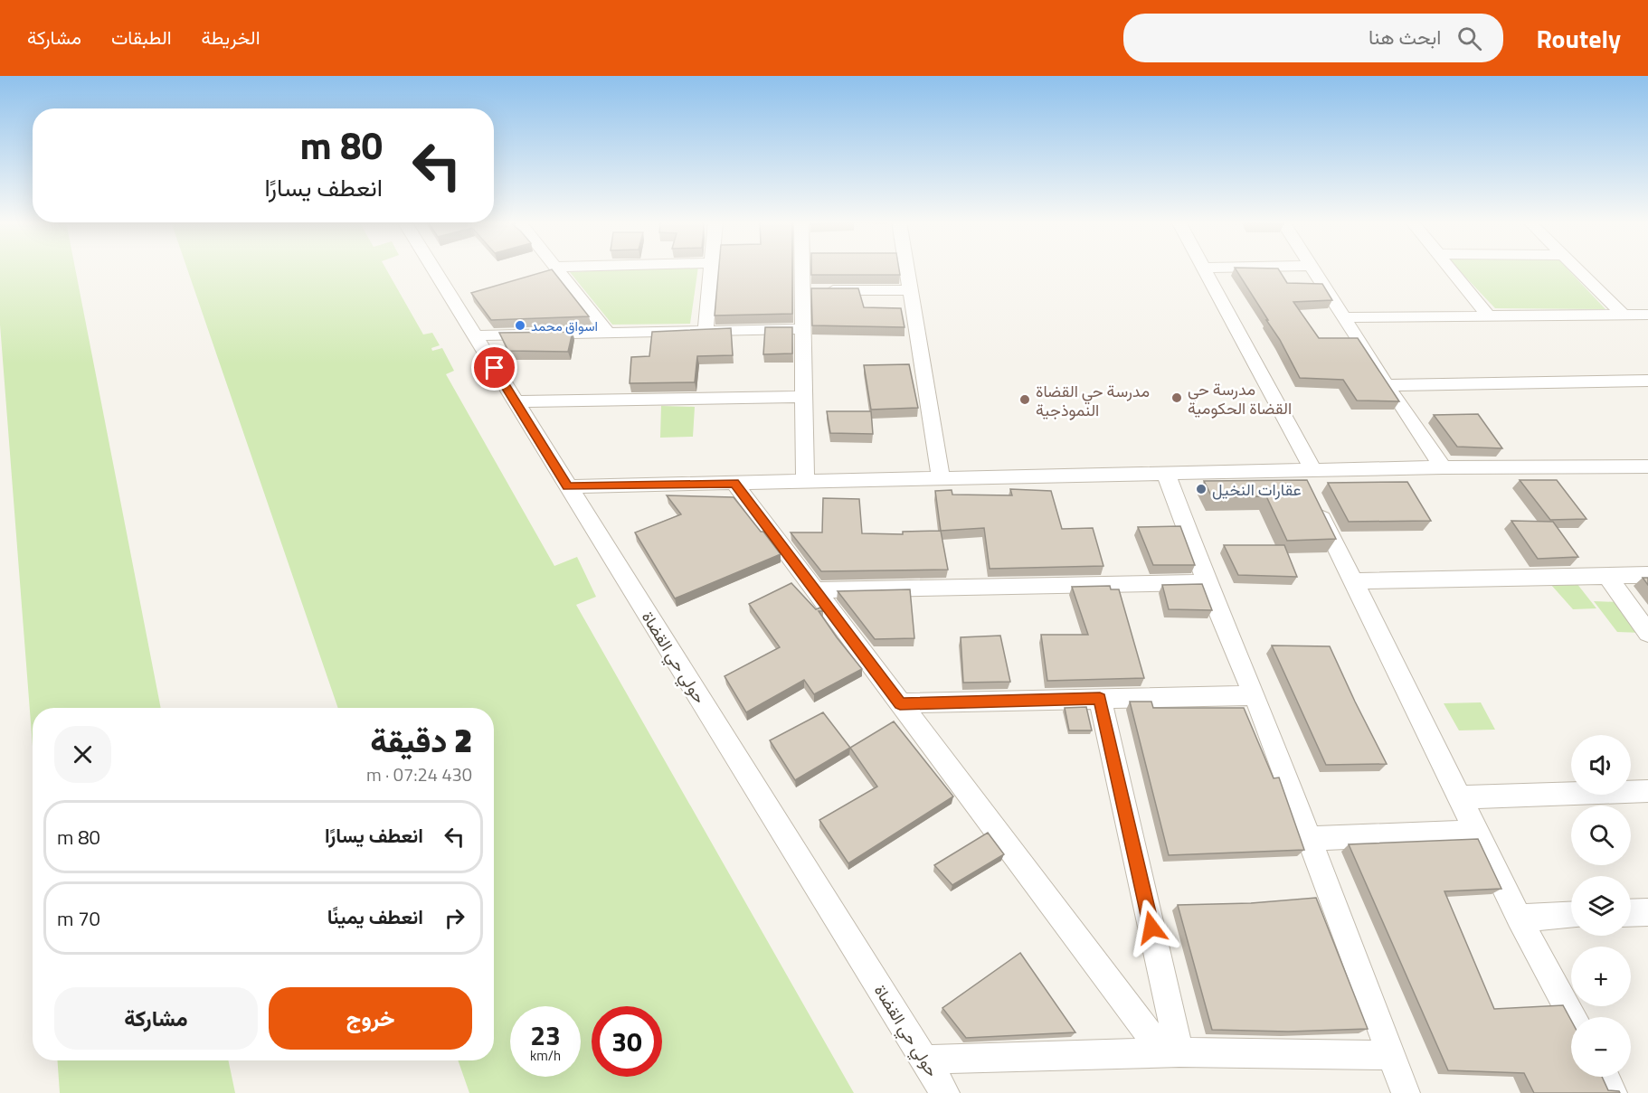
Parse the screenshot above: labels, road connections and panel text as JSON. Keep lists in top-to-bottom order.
{
  "streets": {
    "street": ["حولي حي القضاة"]
  },
  "places": [
    "اسواق محمد",
    "مدرسة حي القضاة الحكومية",
    "مدرسة حي القضاة النموذجية",
    "عقارات النخيل"
  ],
  "page": {
    "header": "Routely",
    "search": "ابحث هنا",
    "nav": ["الخريطة", "الطبقات", "مشاركة"],
    "turn": ["80 m", "انعطف يسارًا"],
    "heading": ["2 دقيقة", "430 m · 07:24"],
    "map_buttons": ["+", "−"],
    "list": [
      {
        "name": "انعطف يسارًا",
        "value": "80 m"
      },
      {
        "name": "انعطف يمينًا",
        "value": "70 m"
      }
    ],
    "buttons": ["خروج", "مشاركة"],
    "speed": "23 km/h",
    "limit": "30"
  }
}
